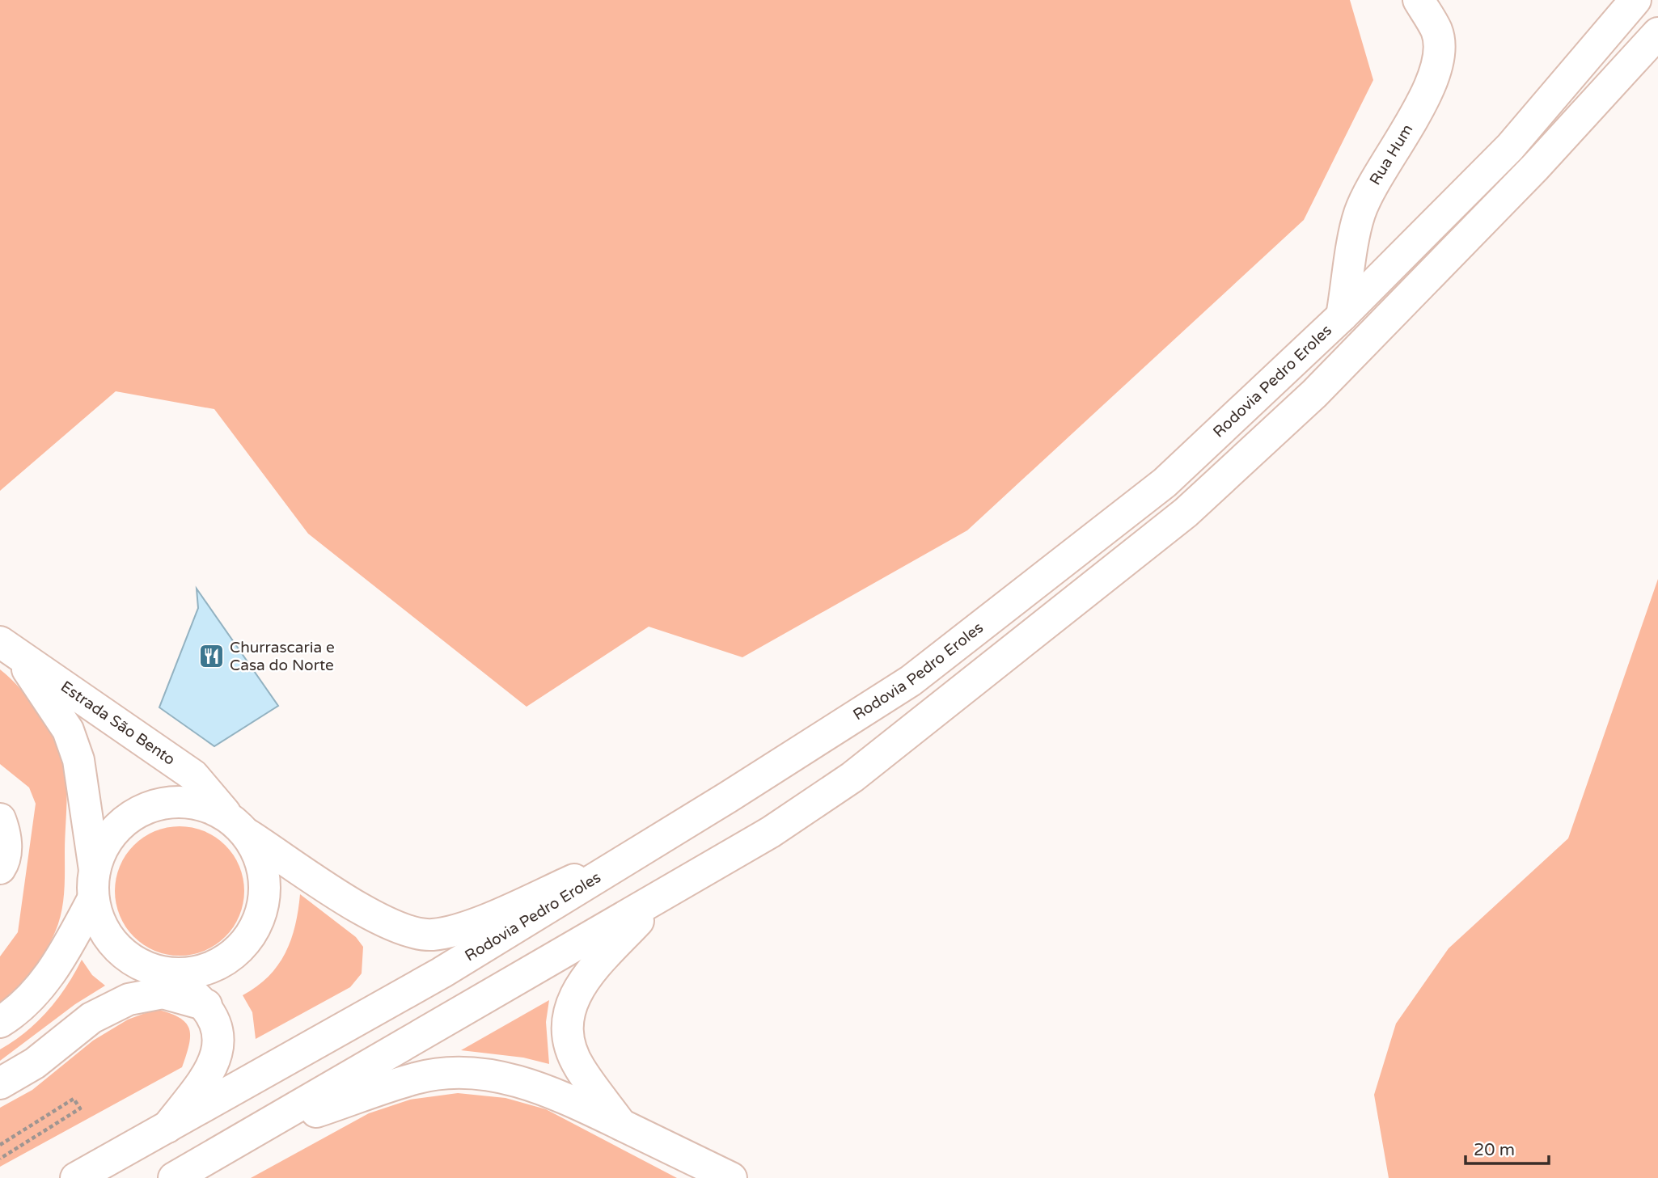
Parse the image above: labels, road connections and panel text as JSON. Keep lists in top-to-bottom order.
{
  "streets": {
    "main road": ["Rua Hum", "Rodovia Pedro Eroles", "Estrada São Bento"]
  },
  "crossings": [
    ["Rua Hum", "Rodovia Pedro Eroles"]
  ],
  "places": {
    "restaurant": ["Churrascaria e Casa do Norte"]
  },
  "scale_bar": "20 m"
}
